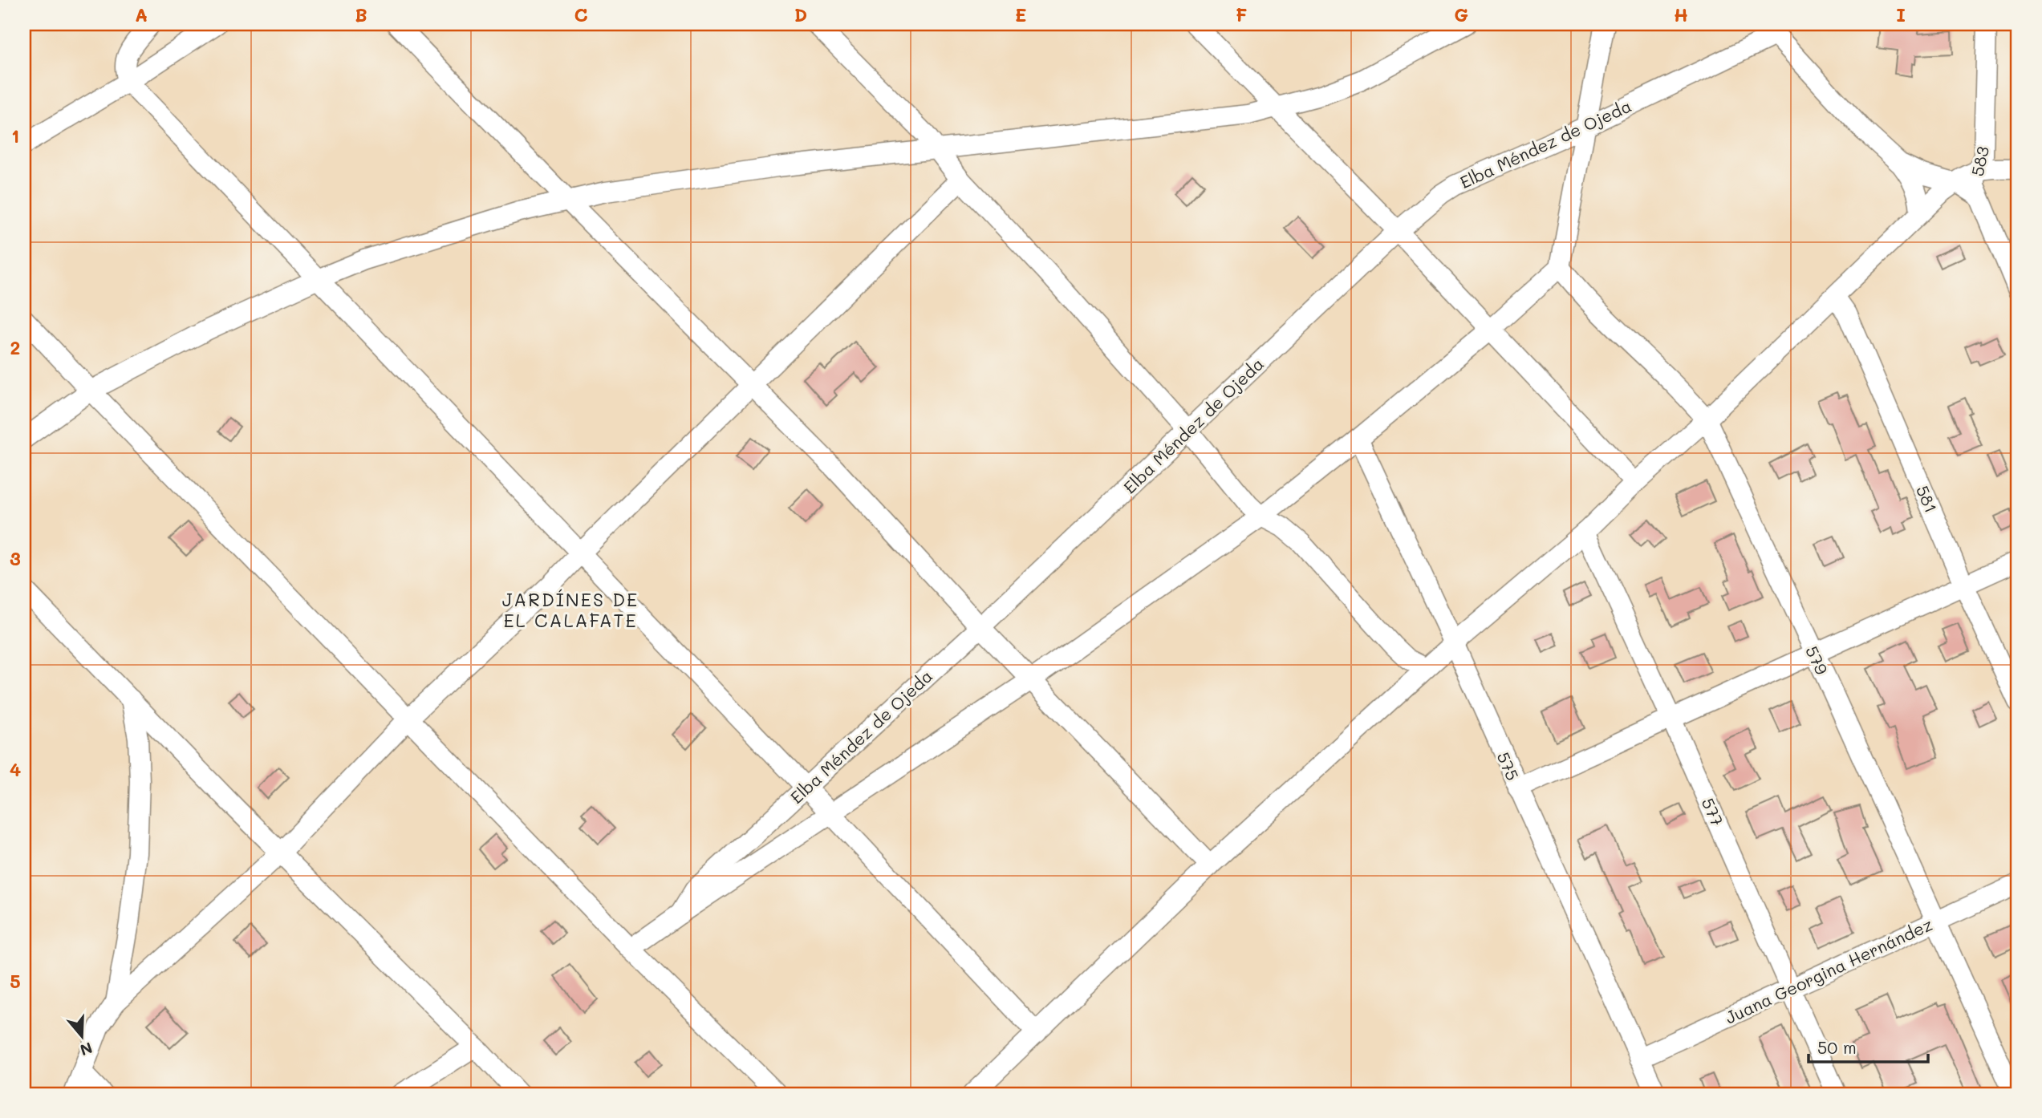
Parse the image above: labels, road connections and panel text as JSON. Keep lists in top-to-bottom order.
{
  "streets": {
    "street": [
      "Elba Méndez de Ojeda",
      "583",
      "581",
      "579",
      "575",
      "577",
      "Juana Georgina Hernández"
    ]
  },
  "crossings": [
    ["579", "Juana Georgina Hernández"],
    ["575", "Juana Georgina Hernández"],
    ["577", "Juana Georgina Hernández"]
  ],
  "districts": ["JARDÍNES DE EL CALAFATE"],
  "scale_bar": "50 m",
  "north": "bottom",
  "grid": {
    "columns": [
      "A",
      "B",
      "C",
      "D",
      "E",
      "F",
      "G",
      "H",
      "I"
    ],
    "rows": [
      "1",
      "2",
      "3",
      "4",
      "5"
    ]
  }
}
